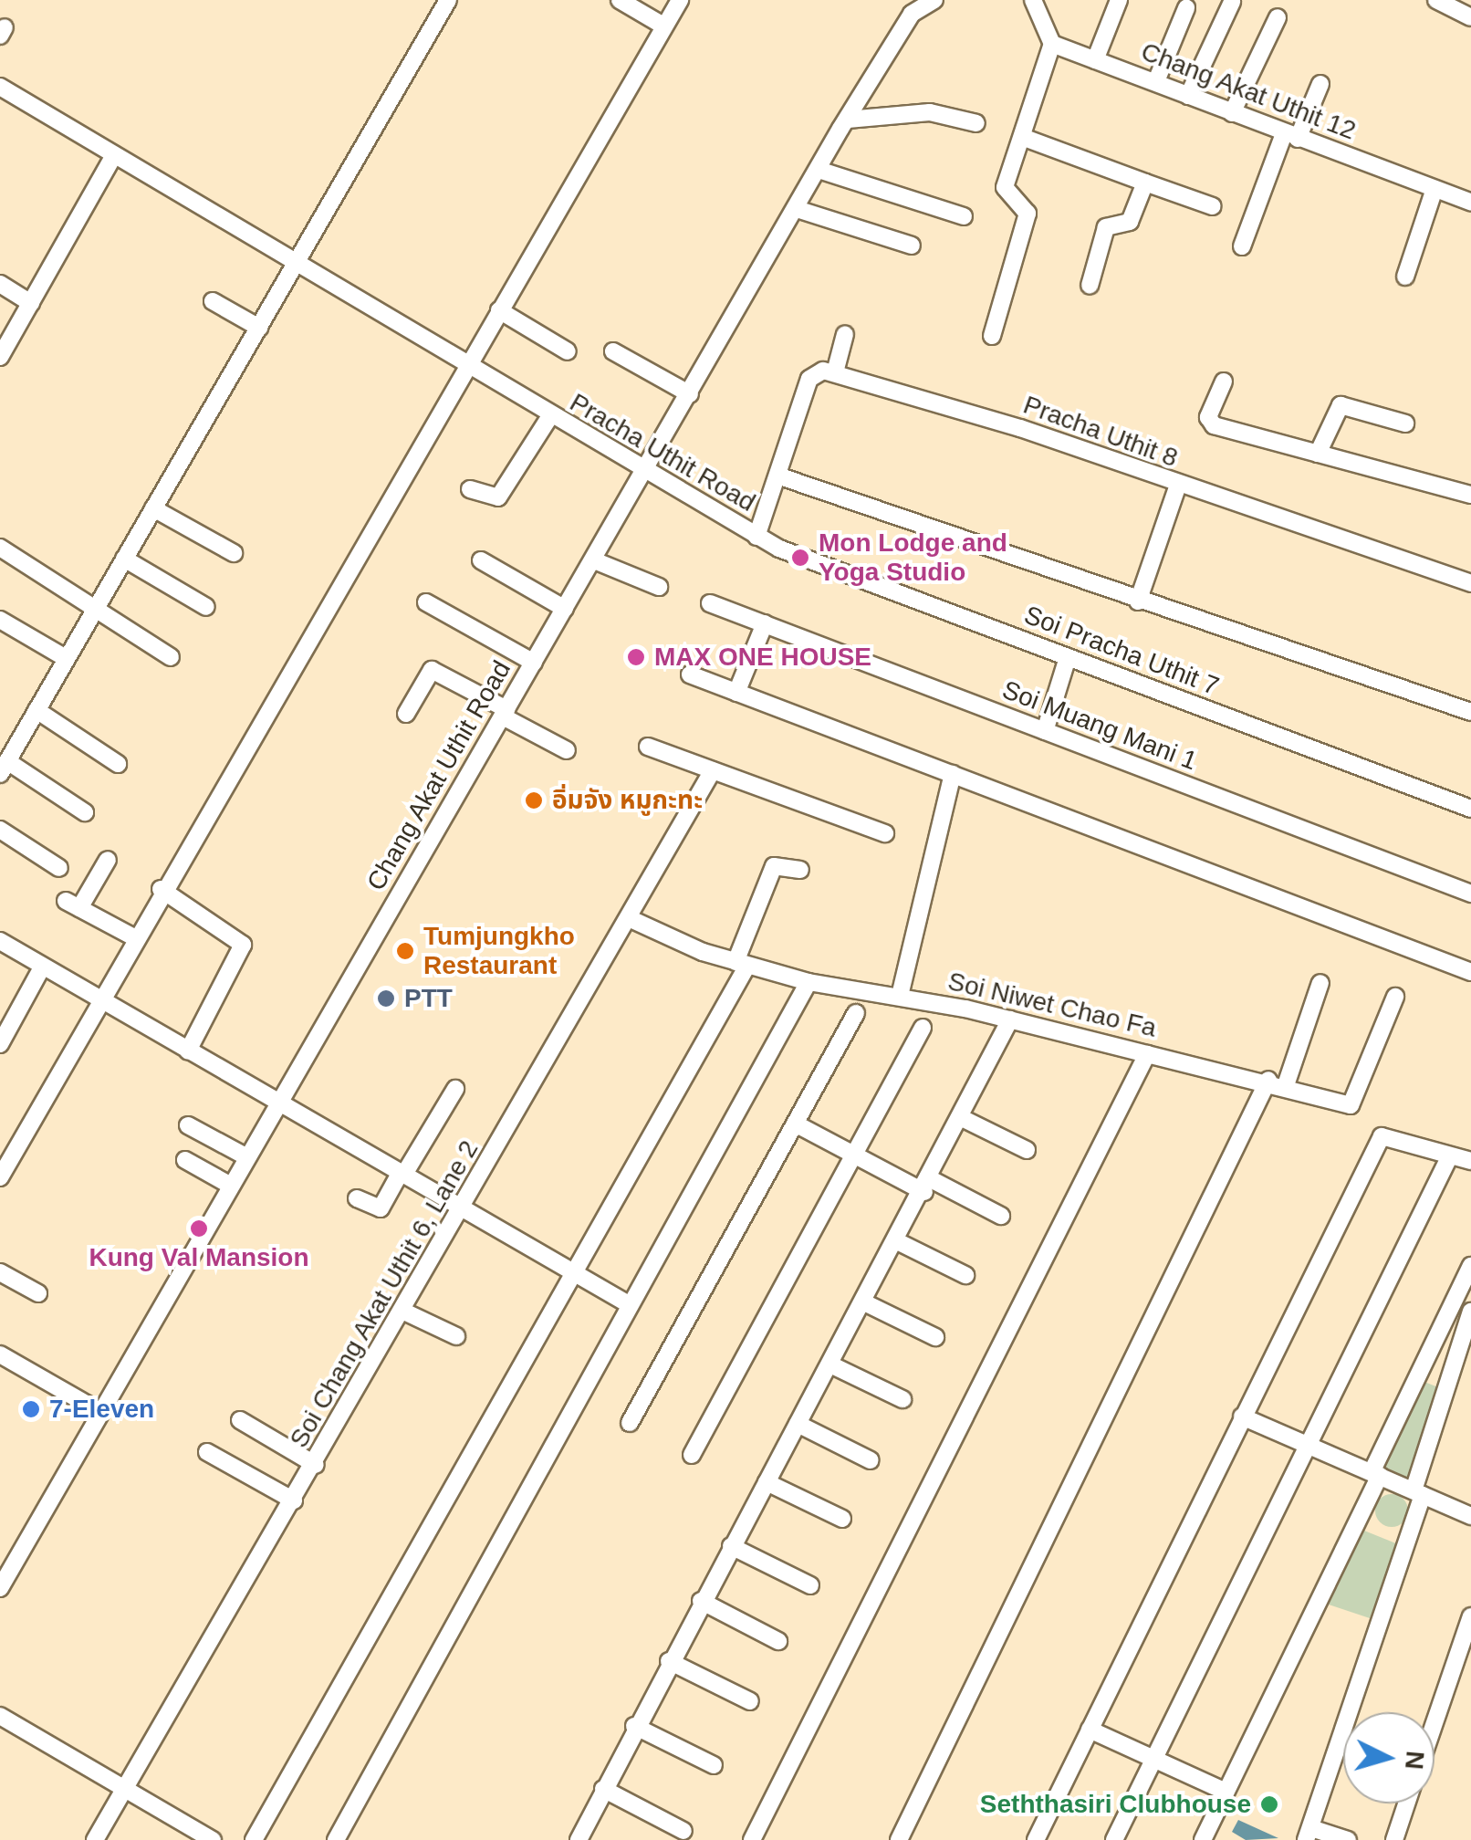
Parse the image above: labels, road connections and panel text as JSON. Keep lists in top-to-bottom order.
{
  "streets": {
    "street": [
      "Chang Akat Uthit 12",
      "Pracha Uthit 8",
      "Pracha Uthit Road",
      "Soi Pracha Uthit 7",
      "Soi Muang Mani 1",
      "Chang Akat Uthit Road",
      "Soi Niwet Chao Fa",
      "Soi Chang Akat Uthit 6, Lane 2"
    ]
  },
  "crossings": [
    ["Pracha Uthit Road", "Soi Pracha Uthit 7"],
    ["Pracha Uthit Road", "Chang Akat Uthit Road"],
    ["Soi Niwet Chao Fa", "Soi Chang Akat Uthit 6, Lane 2"]
  ],
  "places": [
    "Mon Lodge and Yoga Studio",
    "MAX ONE HOUSE",
    "อิ่มจัง หมูกะทะ",
    "Tumjungkho Restaurant",
    "PTT",
    "Kung Val Mansion",
    "7-Eleven",
    "Seththasiri Clubhouse"
  ],
  "north": "right"
}
